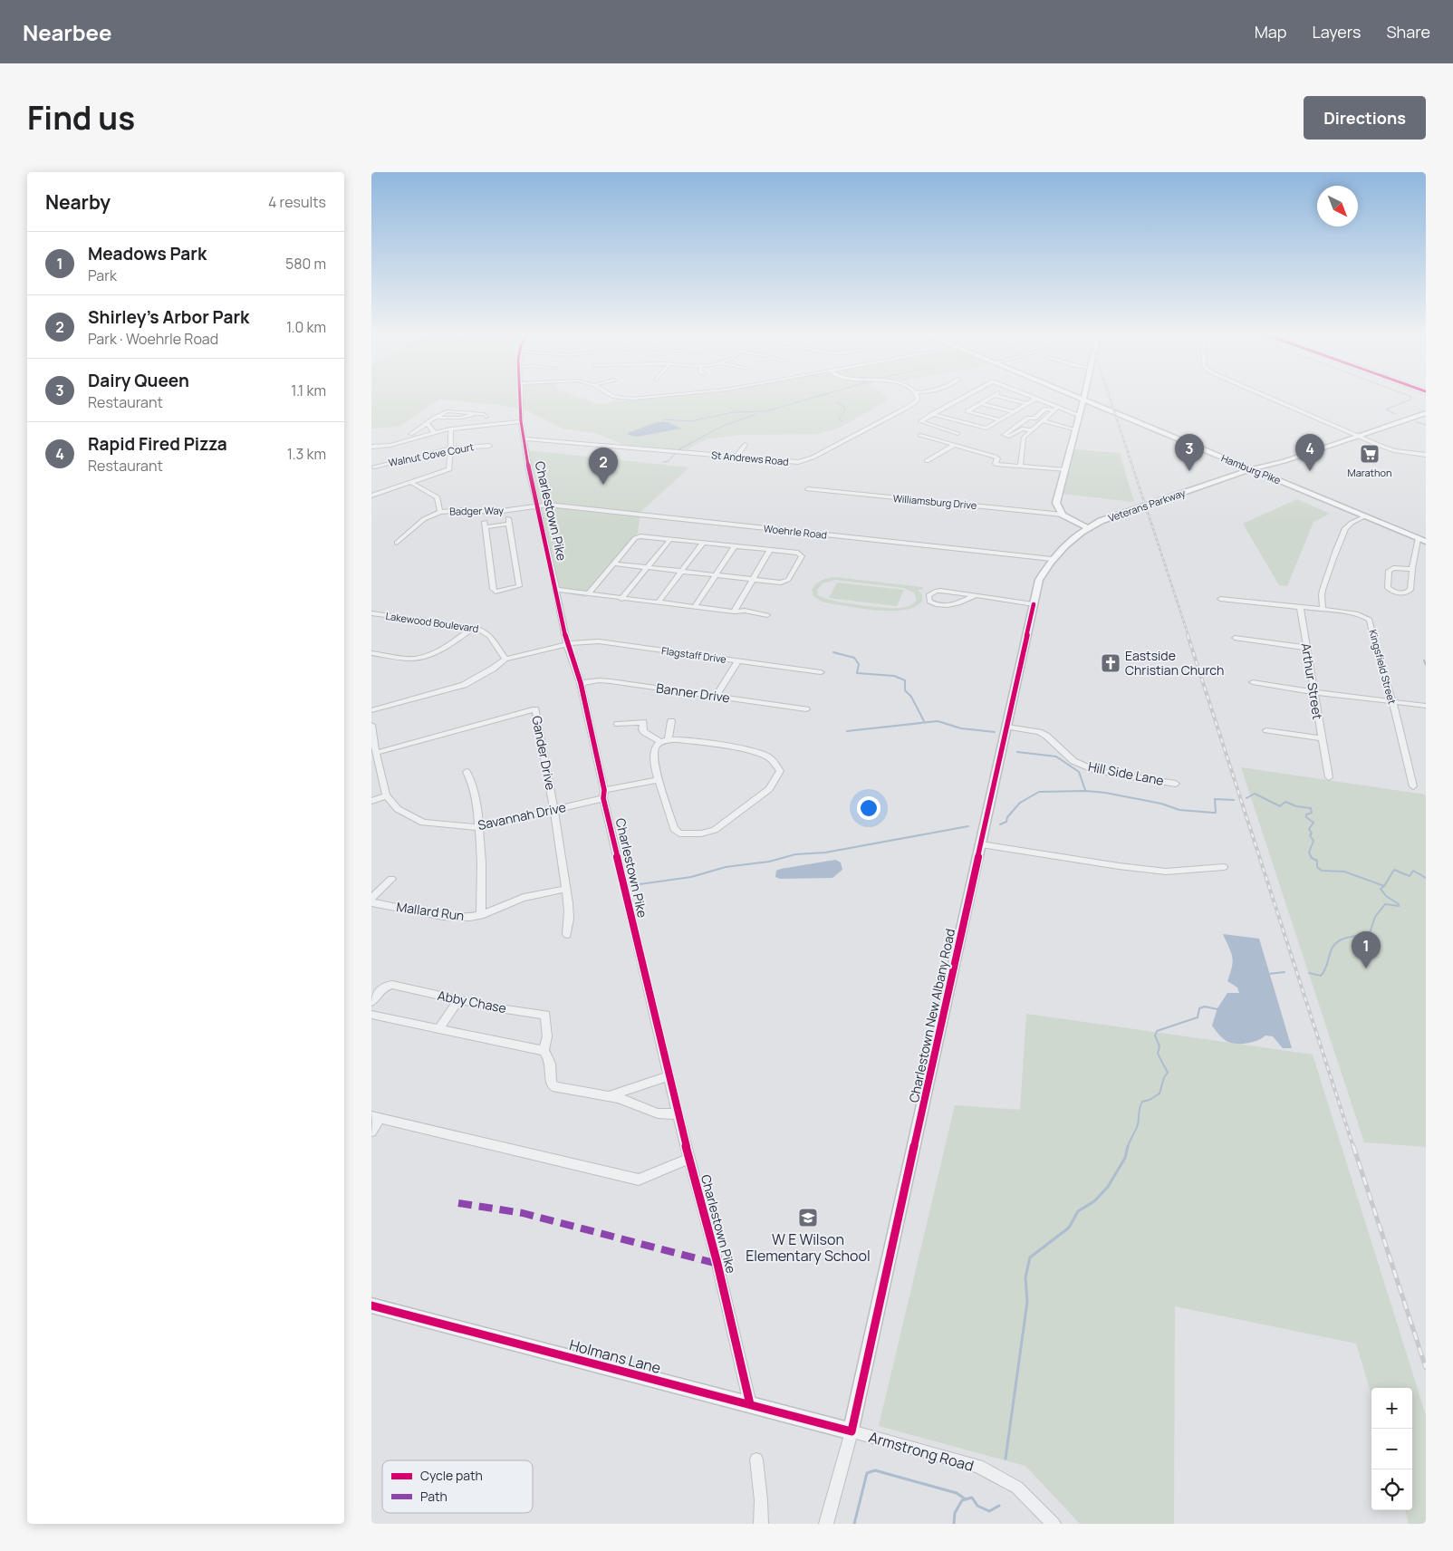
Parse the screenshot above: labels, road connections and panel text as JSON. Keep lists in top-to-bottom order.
{
  "streets": {
    "main road": [
      "Hamburg Pike",
      "Veterans Parkway",
      "Charlestown New Albany Road",
      "Holmans Lane"
    ],
    "street": [
      "Walnut Cove Court",
      "St Andrews Road",
      "Williamsburg Drive",
      "Badger Way",
      "Charlestown Pike",
      "Woehrle Road",
      "Lakewood Boulevard",
      "Flagstaff Drive",
      "Kingsfield Street",
      "Arthur Street",
      "Banner Drive",
      "Gander Drive",
      "Hill Side Lane",
      "Savannah Drive",
      "Mallard Run",
      "Abby Chase",
      "Armstrong Road"
    ]
  },
  "crossings": [
    ["St Andrews Road", "Charlestown Pike"],
    ["Hamburg Pike", "Veterans Parkway"],
    ["Veterans Parkway", "Woehrle Road"],
    ["Veterans Parkway", "Charlestown New Albany Road"],
    ["Badger Way", "Charlestown Pike"],
    ["Badger Way", "Woehrle Road"],
    ["Charlestown Pike", "Woehrle Road"],
    ["Charlestown Pike", "Flagstaff Drive"],
    ["Charlestown Pike", "Banner Drive"],
    ["Charlestown Pike", "Savannah Drive"],
    ["Charlestown Pike", "Abby Chase"],
    ["Charlestown Pike", "Holmans Lane"],
    ["Woehrle Road", "Charlestown New Albany Road"],
    ["Gander Drive", "Savannah Drive"],
    ["Gander Drive", "Mallard Run"],
    ["Hill Side Lane", "Charlestown New Albany Road"],
    ["Charlestown New Albany Road", "Holmans Lane"],
    ["Charlestown New Albany Road", "Armstrong Road"],
    ["Holmans Lane", "Armstrong Road"]
  ],
  "places": {
    "supermarket": ["Marathon"],
    "church": ["Eastside Christian Church"],
    "school or university": ["W E Wilson Elementary School"]
  },
  "legend": ["Cycle path", "Path"],
  "north": "bottom right",
  "page": {
    "header": "Nearbee",
    "nav": ["Map", "Layers", "Share"],
    "title": "Find us",
    "buttons": "Directions",
    "heading": ["Nearby", "4 results"],
    "list": [
      {
        "mark": "1",
        "name": "Meadows Park",
        "note": "Park",
        "value": "580 m"
      },
      {
        "mark": "2",
        "name": "Shirley's Arbor Park",
        "note": "Park · Woehrle Road",
        "value": "1.0 km"
      },
      {
        "mark": "3",
        "name": "Dairy Queen",
        "note": "Restaurant",
        "value": "1.1 km"
      },
      {
        "mark": "4",
        "name": "Rapid Fired Pizza",
        "note": "Restaurant",
        "value": "1.3 km"
      }
    ],
    "pins": [
      "3",
      "4",
      "2",
      "1"
    ],
    "map_buttons": ["+", "−"]
  }
}
